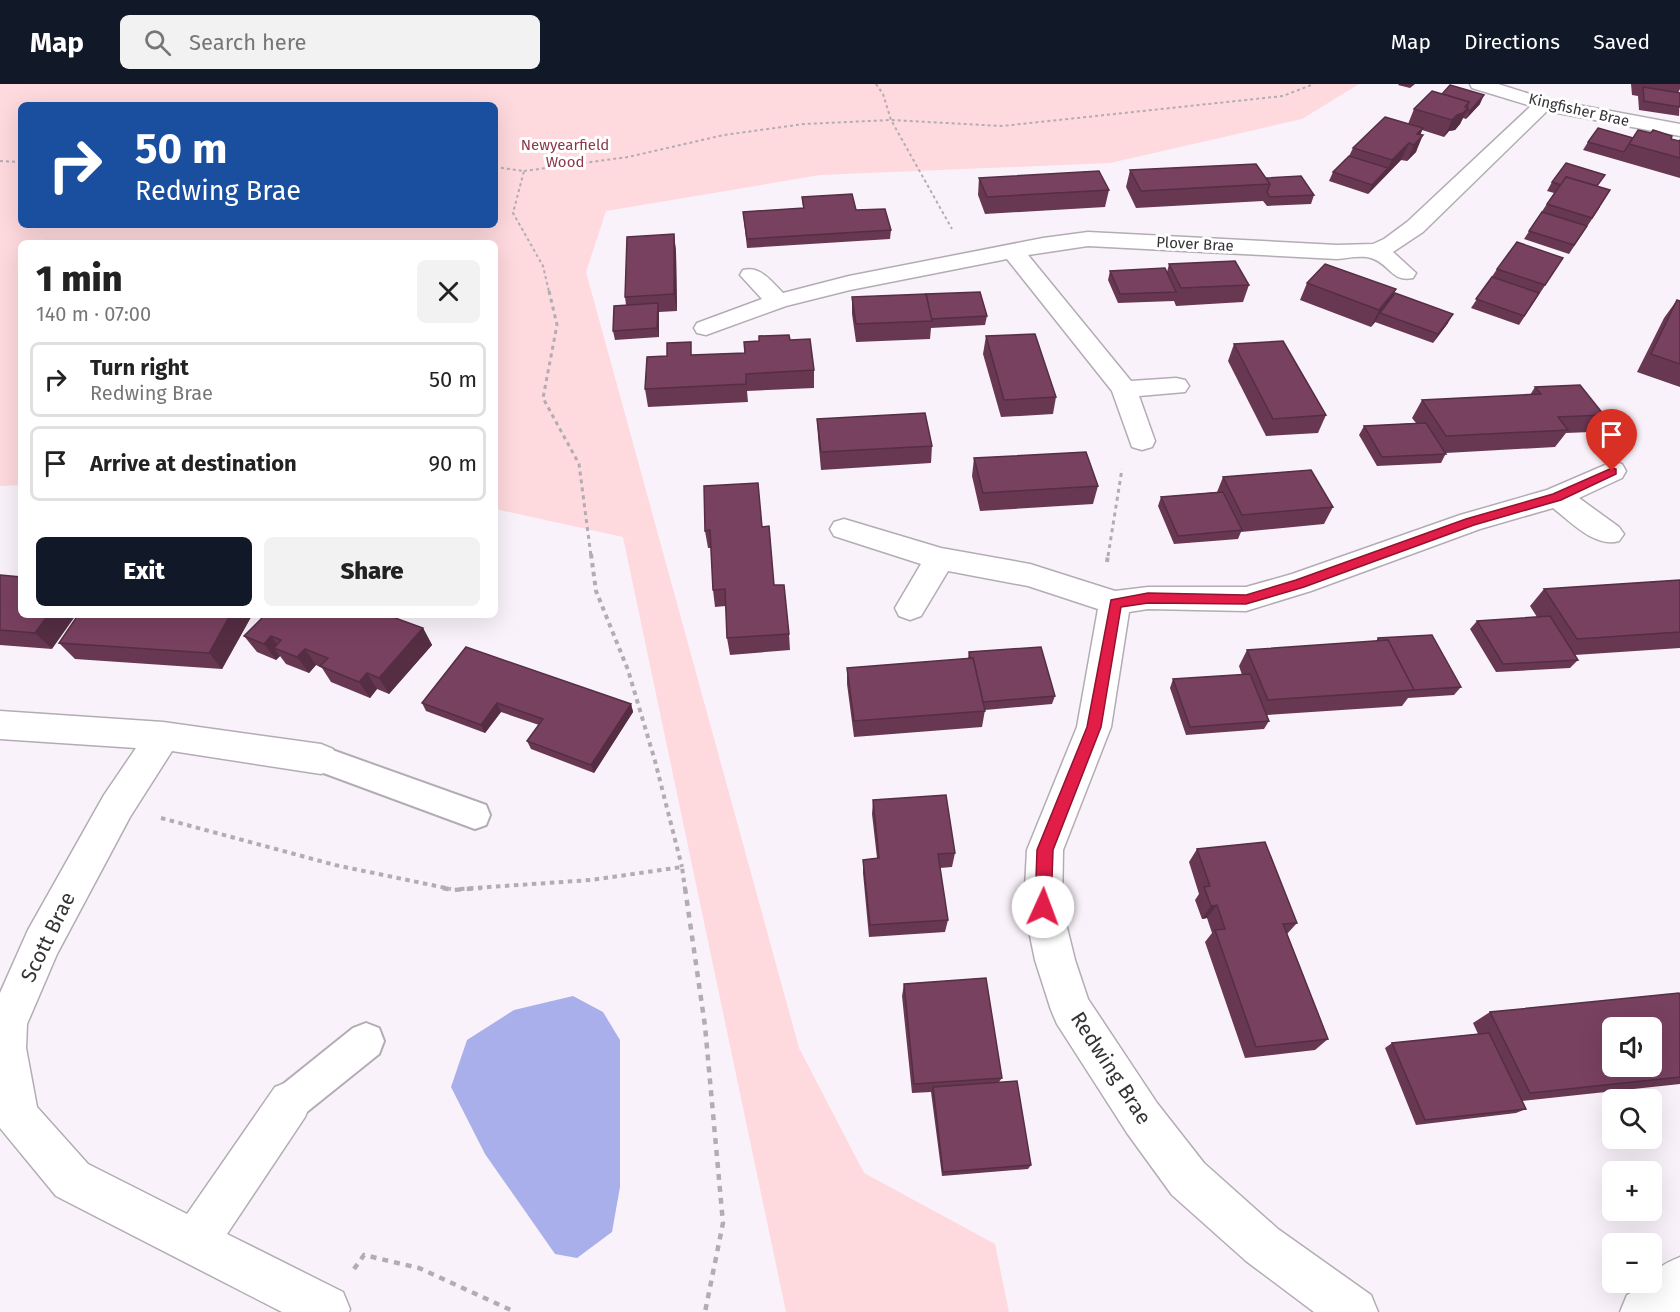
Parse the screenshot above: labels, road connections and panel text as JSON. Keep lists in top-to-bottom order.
{
  "streets": {
    "street": [
      "Kingfisher Brae",
      "Plover Brae",
      "Scott Brae",
      "Redwing Brae"
    ]
  },
  "crossings": [
    ["Kingfisher Brae", "Plover Brae"]
  ],
  "parks": ["Newyearfield Wood"],
  "page": {
    "header": "Map",
    "search": "Search here",
    "nav": ["Map", "Directions", "Saved"],
    "turn": ["50 m", "Redwing Brae"],
    "heading": ["1 min", "140 m · 07:00"],
    "list": [
      {
        "name": "Turn right",
        "note": "Redwing Brae",
        "value": "50 m"
      },
      {
        "name": "Arrive at destination",
        "value": "90 m"
      }
    ],
    "buttons": ["Exit", "Share"],
    "map_buttons": ["+", "−"]
  }
}
